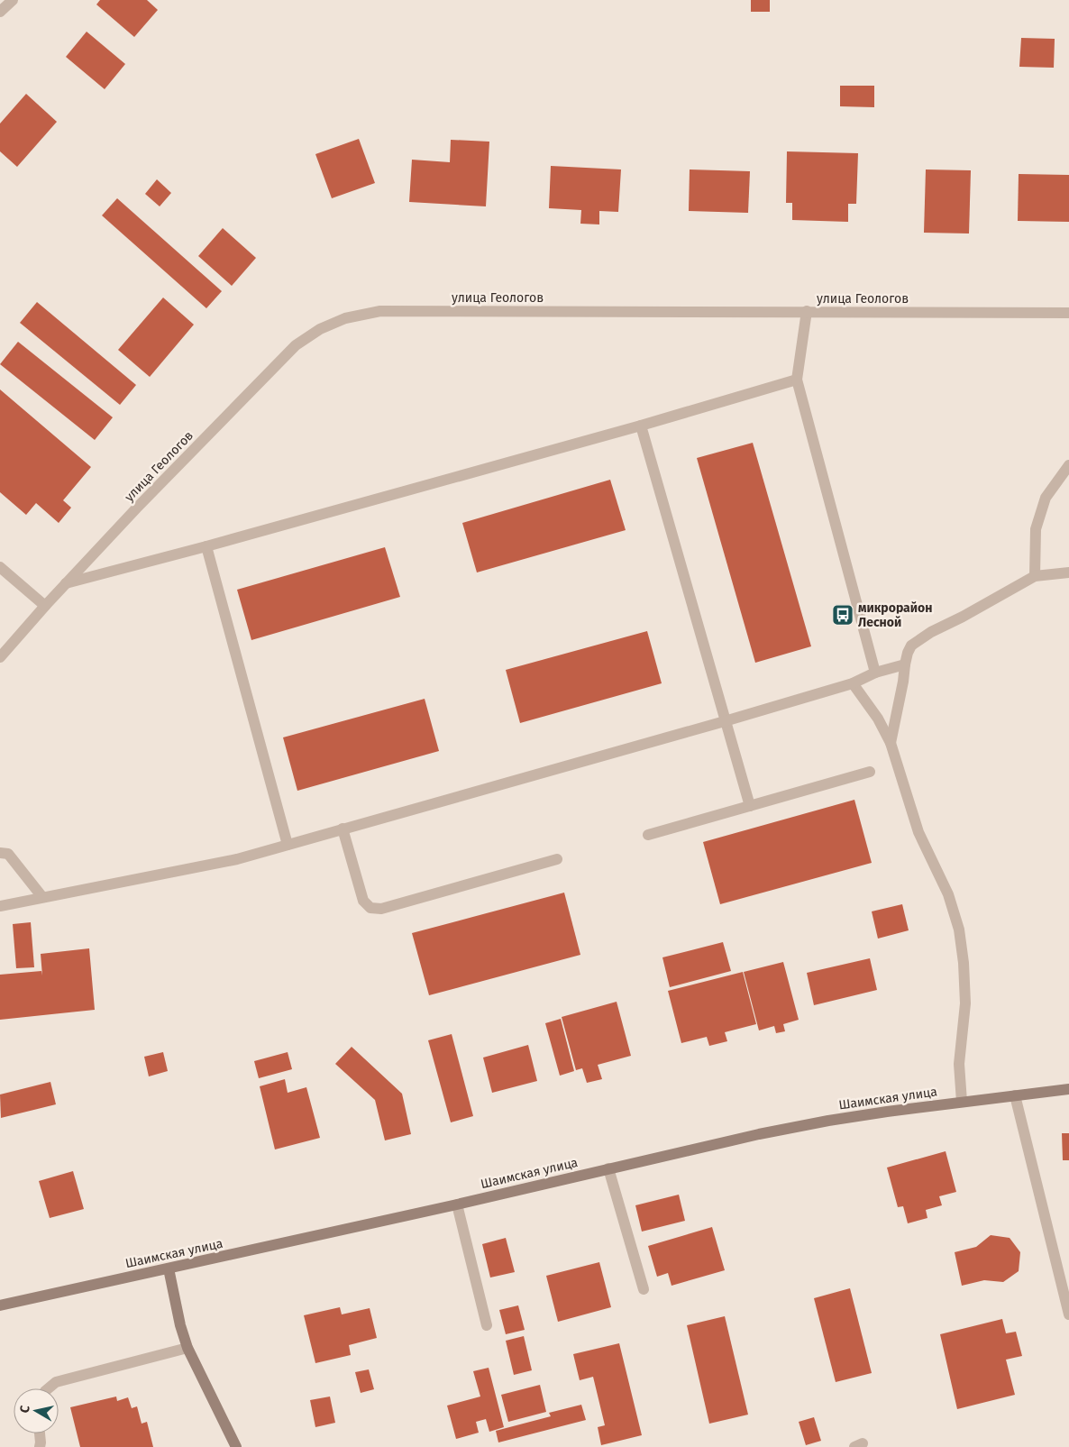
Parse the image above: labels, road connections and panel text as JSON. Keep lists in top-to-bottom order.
{
  "streets": {
    "main road": ["Шаимская улица"],
    "street": ["улица Геологов"]
  },
  "places": {
    "bus stop": ["микрорайон Лесной"]
  },
  "north": "left"
}
